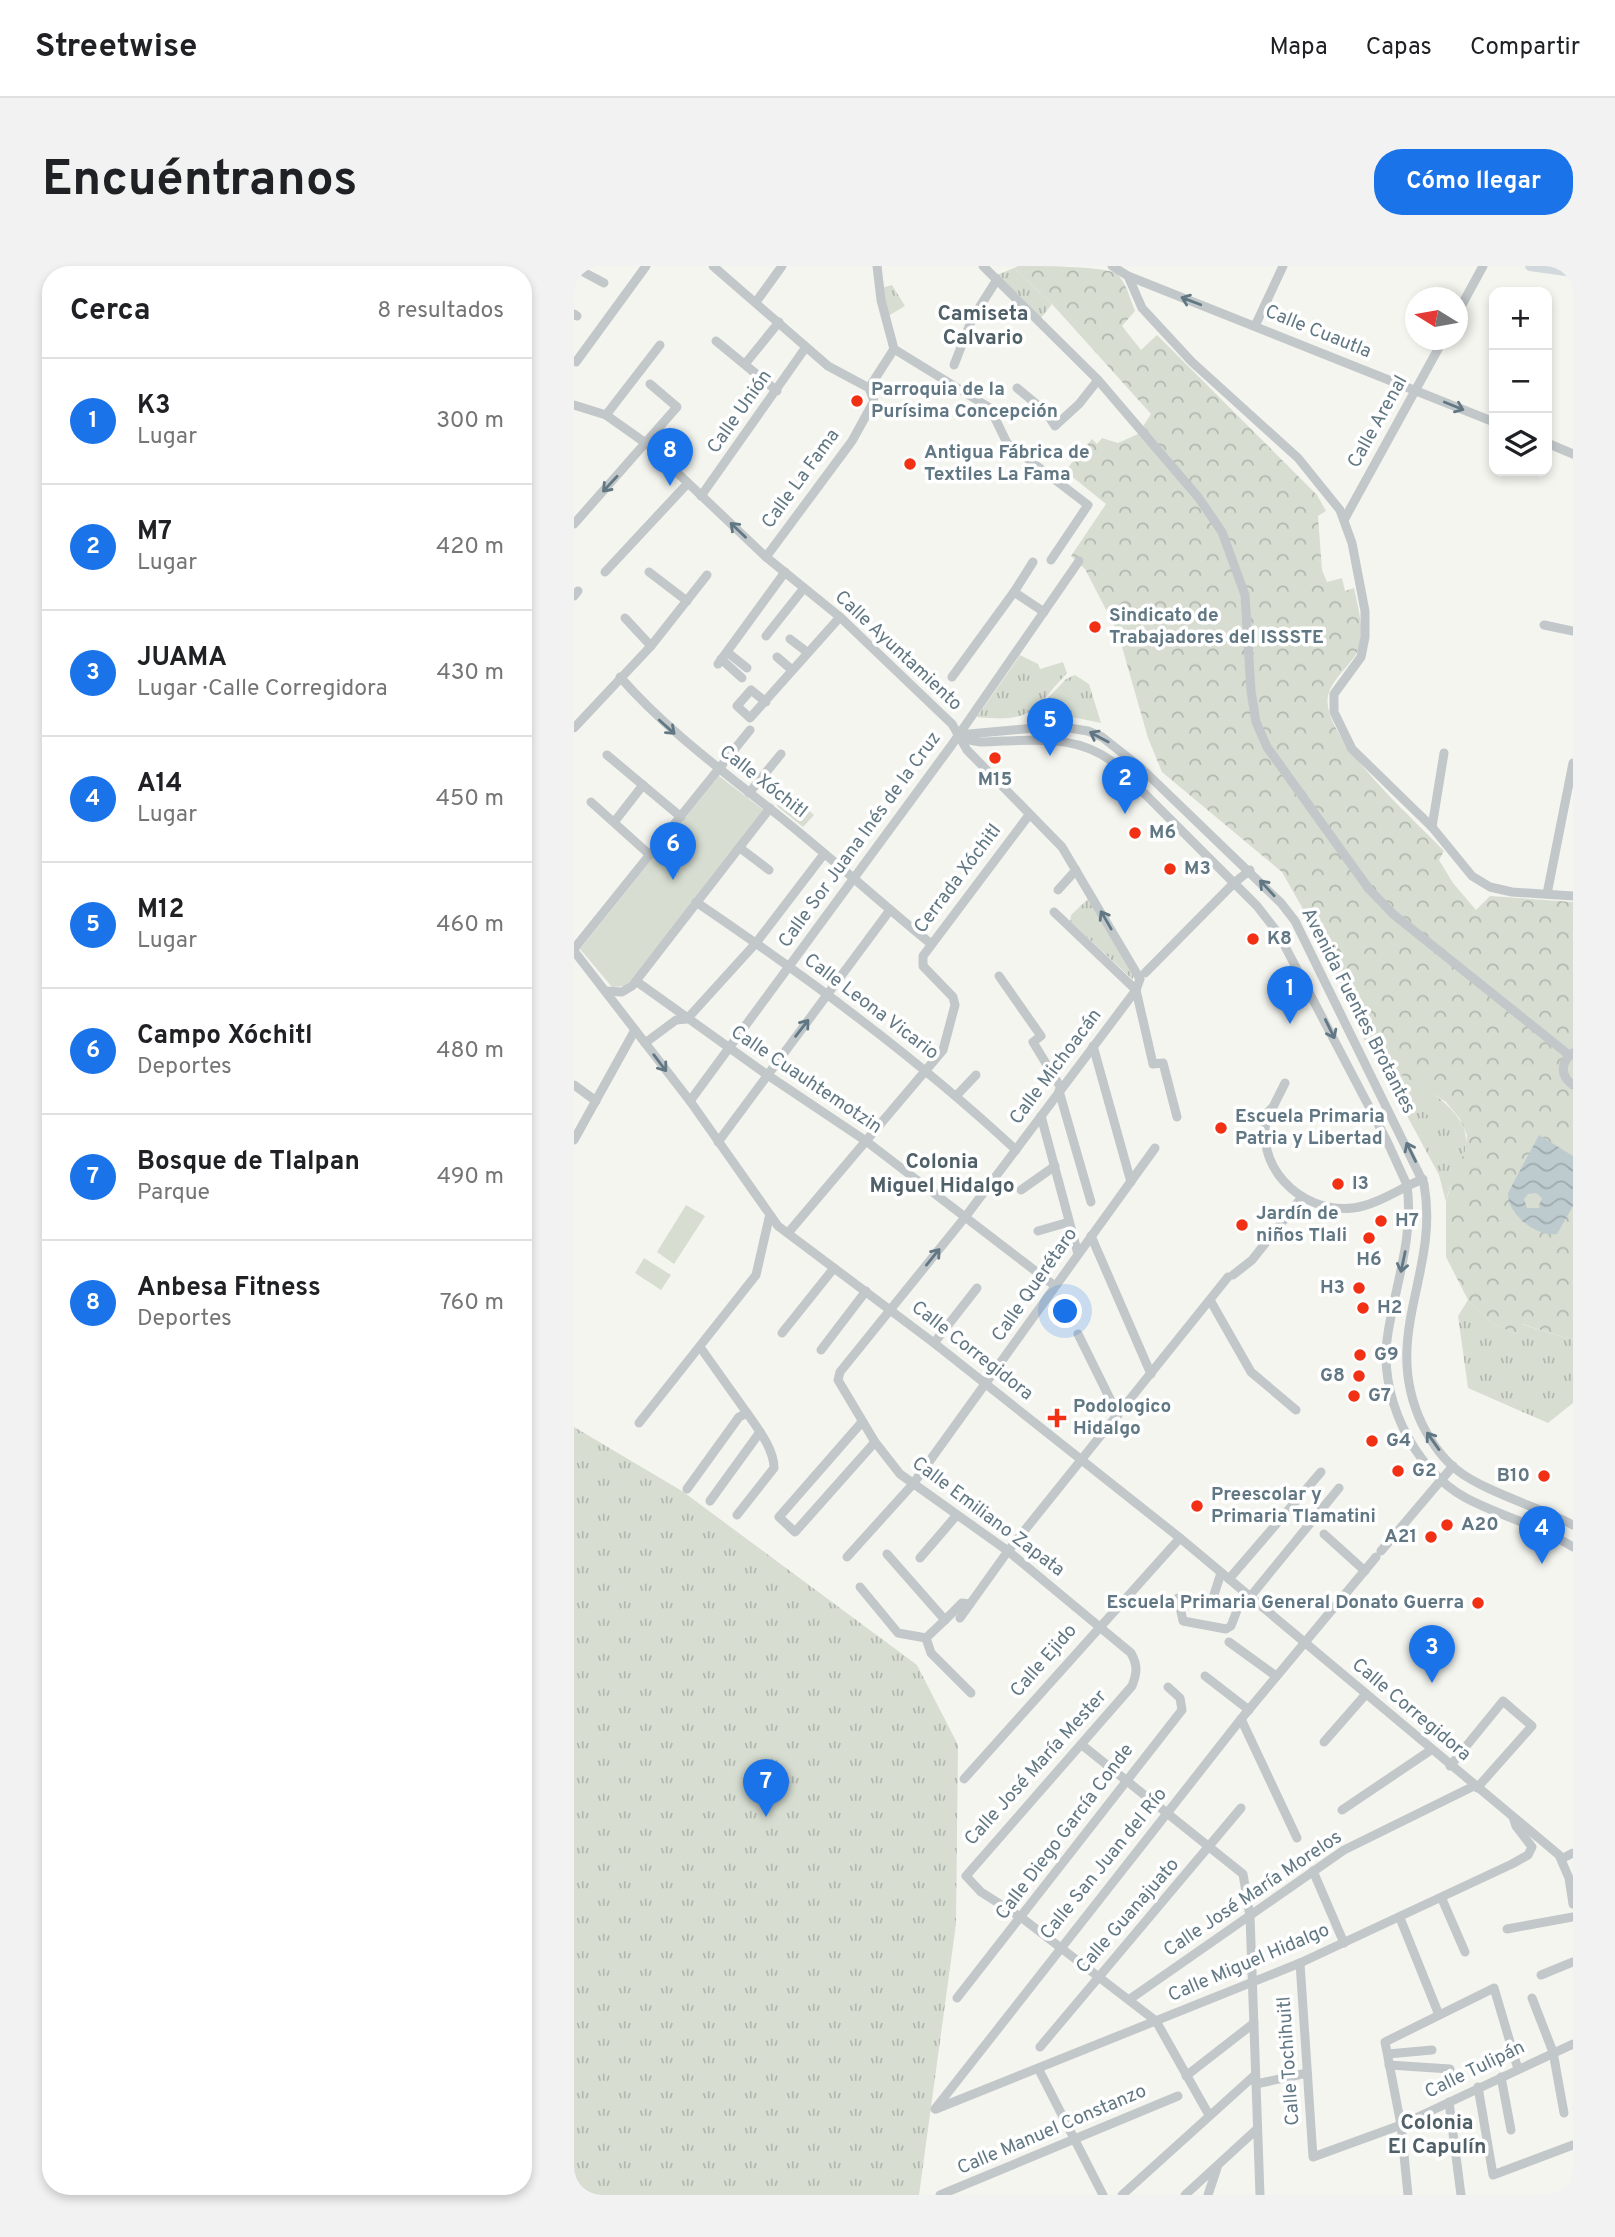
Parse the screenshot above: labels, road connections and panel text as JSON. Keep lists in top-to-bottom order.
{
  "streets": {
    "street": [
      "Calle Cuautla",
      "Calle Unión",
      "Calle Arenal",
      "Calle La Fama",
      "Calle Ayuntamiento",
      "Calle Xóchitl",
      "Calle Sor Juana Inés de la Cruz",
      "Cerrada Xóchitl",
      "Calle Leona Vicario",
      "Avenida Fuentes Brotantes",
      "Calle Michoacán",
      "Calle Cuauhtemotzin",
      "Calle Querétaro",
      "Calle Corregidora",
      "Calle Emiliano Zapata",
      "Calle Ejido",
      "Calle José María Mester",
      "Calle Diego García Conde",
      "Calle San Juan del Río",
      "Calle José María Morelos",
      "Calle Guanajuato",
      "Calle Miguel Hidalgo",
      "Calle Tochihuitl",
      "Calle Tulipán",
      "Calle Manuel Constanzo"
    ]
  },
  "crossings": [
    ["Calle Cuautla", "Calle Arenal"],
    ["Calle Unión", "Calle Ayuntamiento"],
    ["Calle La Fama", "Calle Ayuntamiento"],
    ["Calle Ayuntamiento", "Calle Sor Juana Inés de la Cruz"],
    ["Calle Ayuntamiento", "Cerrada Xóchitl"],
    ["Calle Ayuntamiento", "Avenida Fuentes Brotantes"],
    ["Calle Ayuntamiento", "Calle Michoacán"],
    ["Calle Xóchitl", "Calle Sor Juana Inés de la Cruz"],
    ["Calle Xóchitl", "Cerrada Xóchitl"],
    ["Calle Sor Juana Inés de la Cruz", "Calle Leona Vicario"],
    ["Calle Sor Juana Inés de la Cruz", "Avenida Fuentes Brotantes"],
    ["Calle Sor Juana Inés de la Cruz", "Calle Cuauhtemotzin"],
    ["Calle Sor Juana Inés de la Cruz", "Calle Corregidora"],
    ["Cerrada Xóchitl", "Calle Leona Vicario"],
    ["Calle Leona Vicario", "Calle Michoacán"],
    ["Avenida Fuentes Brotantes", "Calle Michoacán"],
    ["Avenida Fuentes Brotantes", "Calle San Juan del Río"],
    ["Calle Michoacán", "Calle Cuauhtemotzin"],
    ["Calle Michoacán", "Calle Corregidora"],
    ["Calle Michoacán", "Calle Emiliano Zapata"],
    ["Calle Cuauhtemotzin", "Calle Querétaro"],
    ["Calle Querétaro", "Calle Corregidora"],
    ["Calle Querétaro", "Calle Emiliano Zapata"],
    ["Calle Corregidora", "Calle Ejido"],
    ["Calle Corregidora", "Calle San Juan del Río"],
    ["Calle Corregidora", "Calle José María Morelos"],
    ["Calle Corregidora", "Calle Miguel Hidalgo"],
    ["Calle Emiliano Zapata", "Calle Ejido"],
    ["Calle Emiliano Zapata", "Calle José María Mester"],
    ["Calle José María Mester", "Calle Diego García Conde"],
    ["Calle José María Mester", "Calle San Juan del Río"],
    ["Calle José María Mester", "Calle José María Morelos"],
    ["Calle José María Mester", "Calle Guanajuato"],
    ["Calle José María Mester", "Calle Miguel Hidalgo"],
    ["Calle San Juan del Río", "Calle Miguel Hidalgo"],
    ["Calle Miguel Hidalgo", "Calle Tochihuitl"],
    ["Calle Tochihuitl", "Calle Tulipán"]
  ],
  "districts": ["Camiseta Calvario", "Colonia Miguel Hidalgo", "Colonia El Capulín"],
  "places": {
    "other": [
      "Parroquia de la Purísima Concepción",
      "Antigua Fábrica de Textiles La Fama",
      "Sindicato de Trabajadores del ISSSTE",
      "M15",
      "M6",
      "M3",
      "K8",
      "Escuela Primaria Patria y Libertad",
      "I3",
      "H7",
      "Jardín de niños Tlali",
      "H6",
      "H3",
      "H2",
      "G9",
      "G8",
      "G7",
      "G4",
      "G2",
      "B10",
      "Preescolar y Primaria Tlamatini",
      "A20",
      "A21",
      "Escuela Primaria General Donato Guerra"
    ],
    "health": ["Podologico Hidalgo"]
  },
  "north": "left",
  "page": {
    "header": "Streetwise",
    "nav": ["Mapa", "Capas", "Compartir"],
    "buttons": "Cómo llegar",
    "title": "Encuéntranos",
    "heading": ["Cerca", "8 resultados"],
    "map_buttons": ["+", "−"],
    "list": [
      {
        "mark": "1",
        "name": "K3",
        "note": "Lugar",
        "value": "300 m"
      },
      {
        "mark": "2",
        "name": "M7",
        "note": "Lugar",
        "value": "420 m"
      },
      {
        "mark": "3",
        "name": "JUAMA",
        "note": "Lugar · Calle Corregidora",
        "value": "430 m"
      },
      {
        "mark": "4",
        "name": "A14",
        "note": "Lugar",
        "value": "450 m"
      },
      {
        "mark": "5",
        "name": "M12",
        "note": "Lugar",
        "value": "460 m"
      },
      {
        "mark": "6",
        "name": "Campo Xóchitl",
        "note": "Deportes",
        "value": "480 m"
      },
      {
        "mark": "7",
        "name": "Bosque de Tlalpan",
        "note": "Parque",
        "value": "490 m"
      },
      {
        "mark": "8",
        "name": "Anbesa Fitness",
        "note": "Deportes",
        "value": "760 m"
      }
    ],
    "pins": [
      "8",
      "5",
      "2",
      "6",
      "1",
      "4",
      "3",
      "7"
    ]
  }
}
